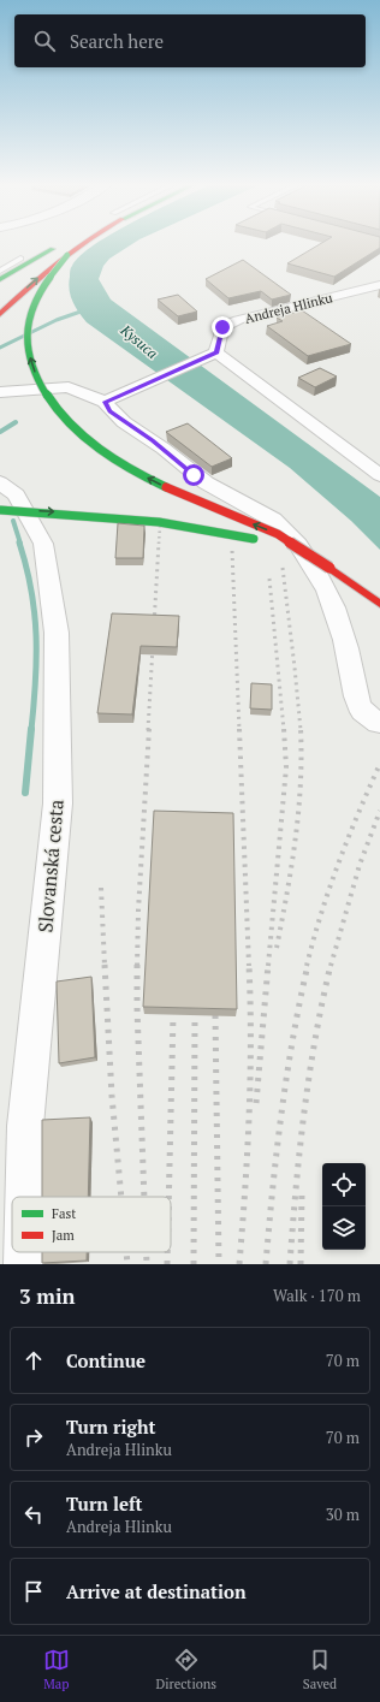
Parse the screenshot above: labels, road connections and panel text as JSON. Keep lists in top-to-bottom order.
{
  "streets": {
    "street": ["Andreja Hlinku", "Slovanská cesta"]
  },
  "water": ["Kysuca"],
  "legend": ["Fast", "Jam"],
  "page": {
    "search": "Search here",
    "heading": ["3 min", "Walk · 170 m"],
    "list": [
      ["Continue", "70 m"],
      ["Turn right", "Andreja Hlinku", "70 m"],
      ["Turn left", "Andreja Hlinku", "30 m"],
      "Arrive at destination"
    ],
    "nav": ["Map", "Directions", "Saved"]
  }
}
